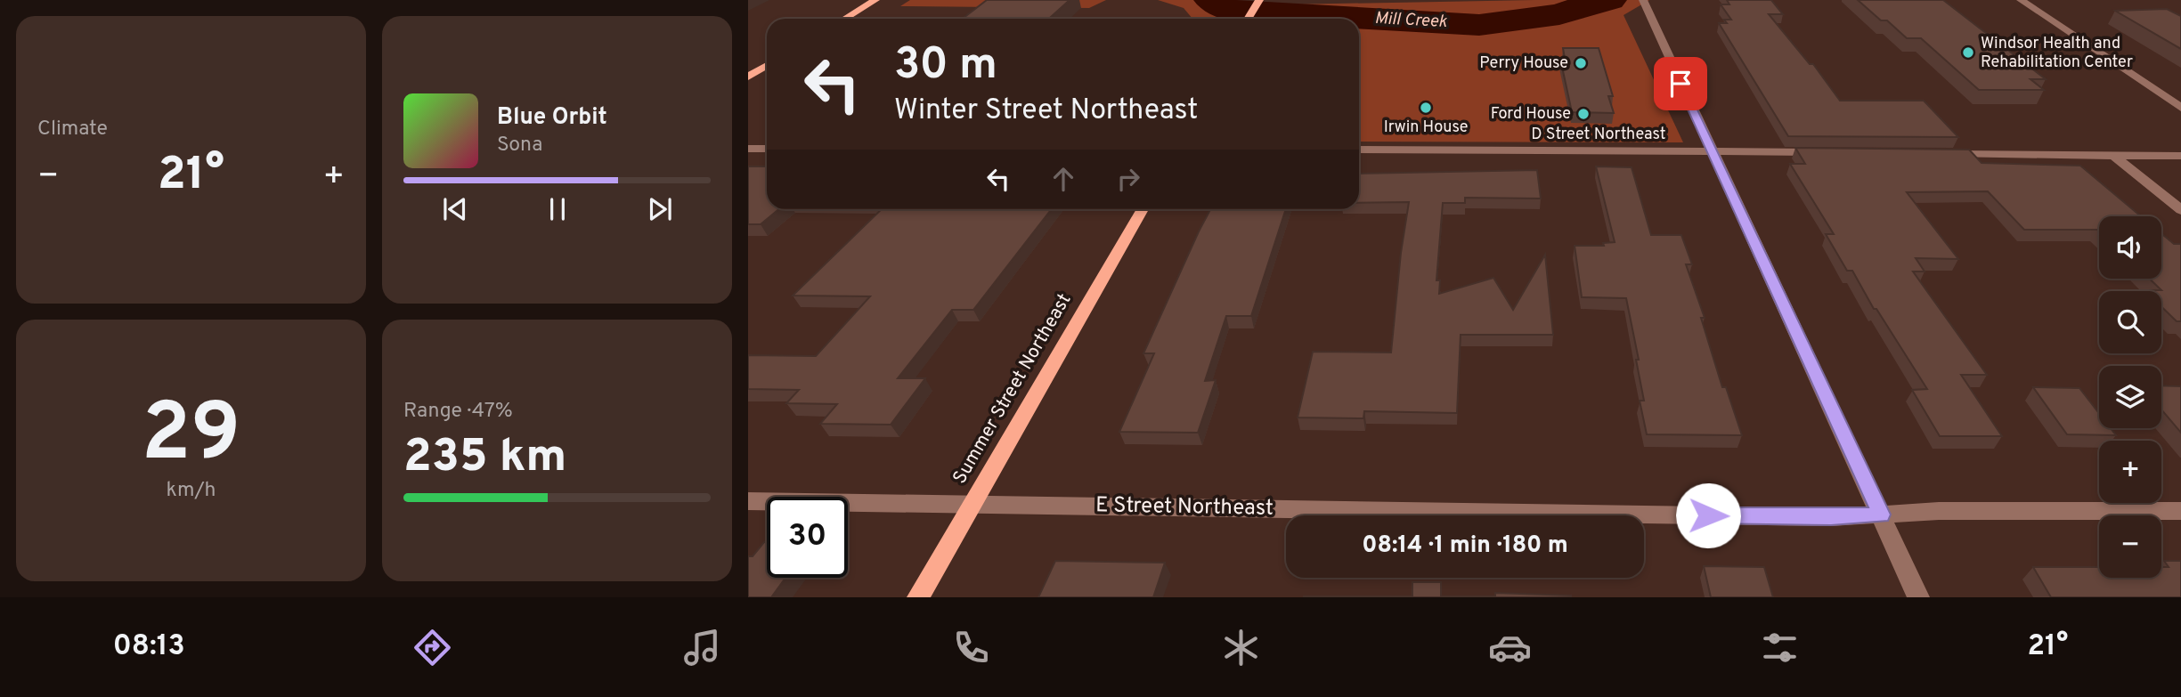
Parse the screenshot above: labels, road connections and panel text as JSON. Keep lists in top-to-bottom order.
{
  "streets": {
    "main road": ["Summer Street Northeast"],
    "street": ["D Street Northeast", "E Street Northeast"]
  },
  "crossings": [
    ["Summer Street Northeast", "E Street Northeast"]
  ],
  "water": ["Mill Creek"],
  "places": [
    "Windsor Health and Rehabilitation Center",
    "Perry House",
    "Irwin House",
    "Ford House"
  ],
  "page": {
    "tile": [
      "Climate",
      ["29", "km/h"],
      ["Range · 47%", "235 km"]
    ],
    "turn": ["30 m", "Winter Street Northeast"],
    "song": ["Blue Orbit", "Sona"],
    "heat": ["−", "21°", "+"],
    "map_buttons": ["+", "−"],
    "limit": "30",
    "trip": "08:14 · 1 min · 180 m",
    "tabs": ["08:13", "21°"]
  }
}
